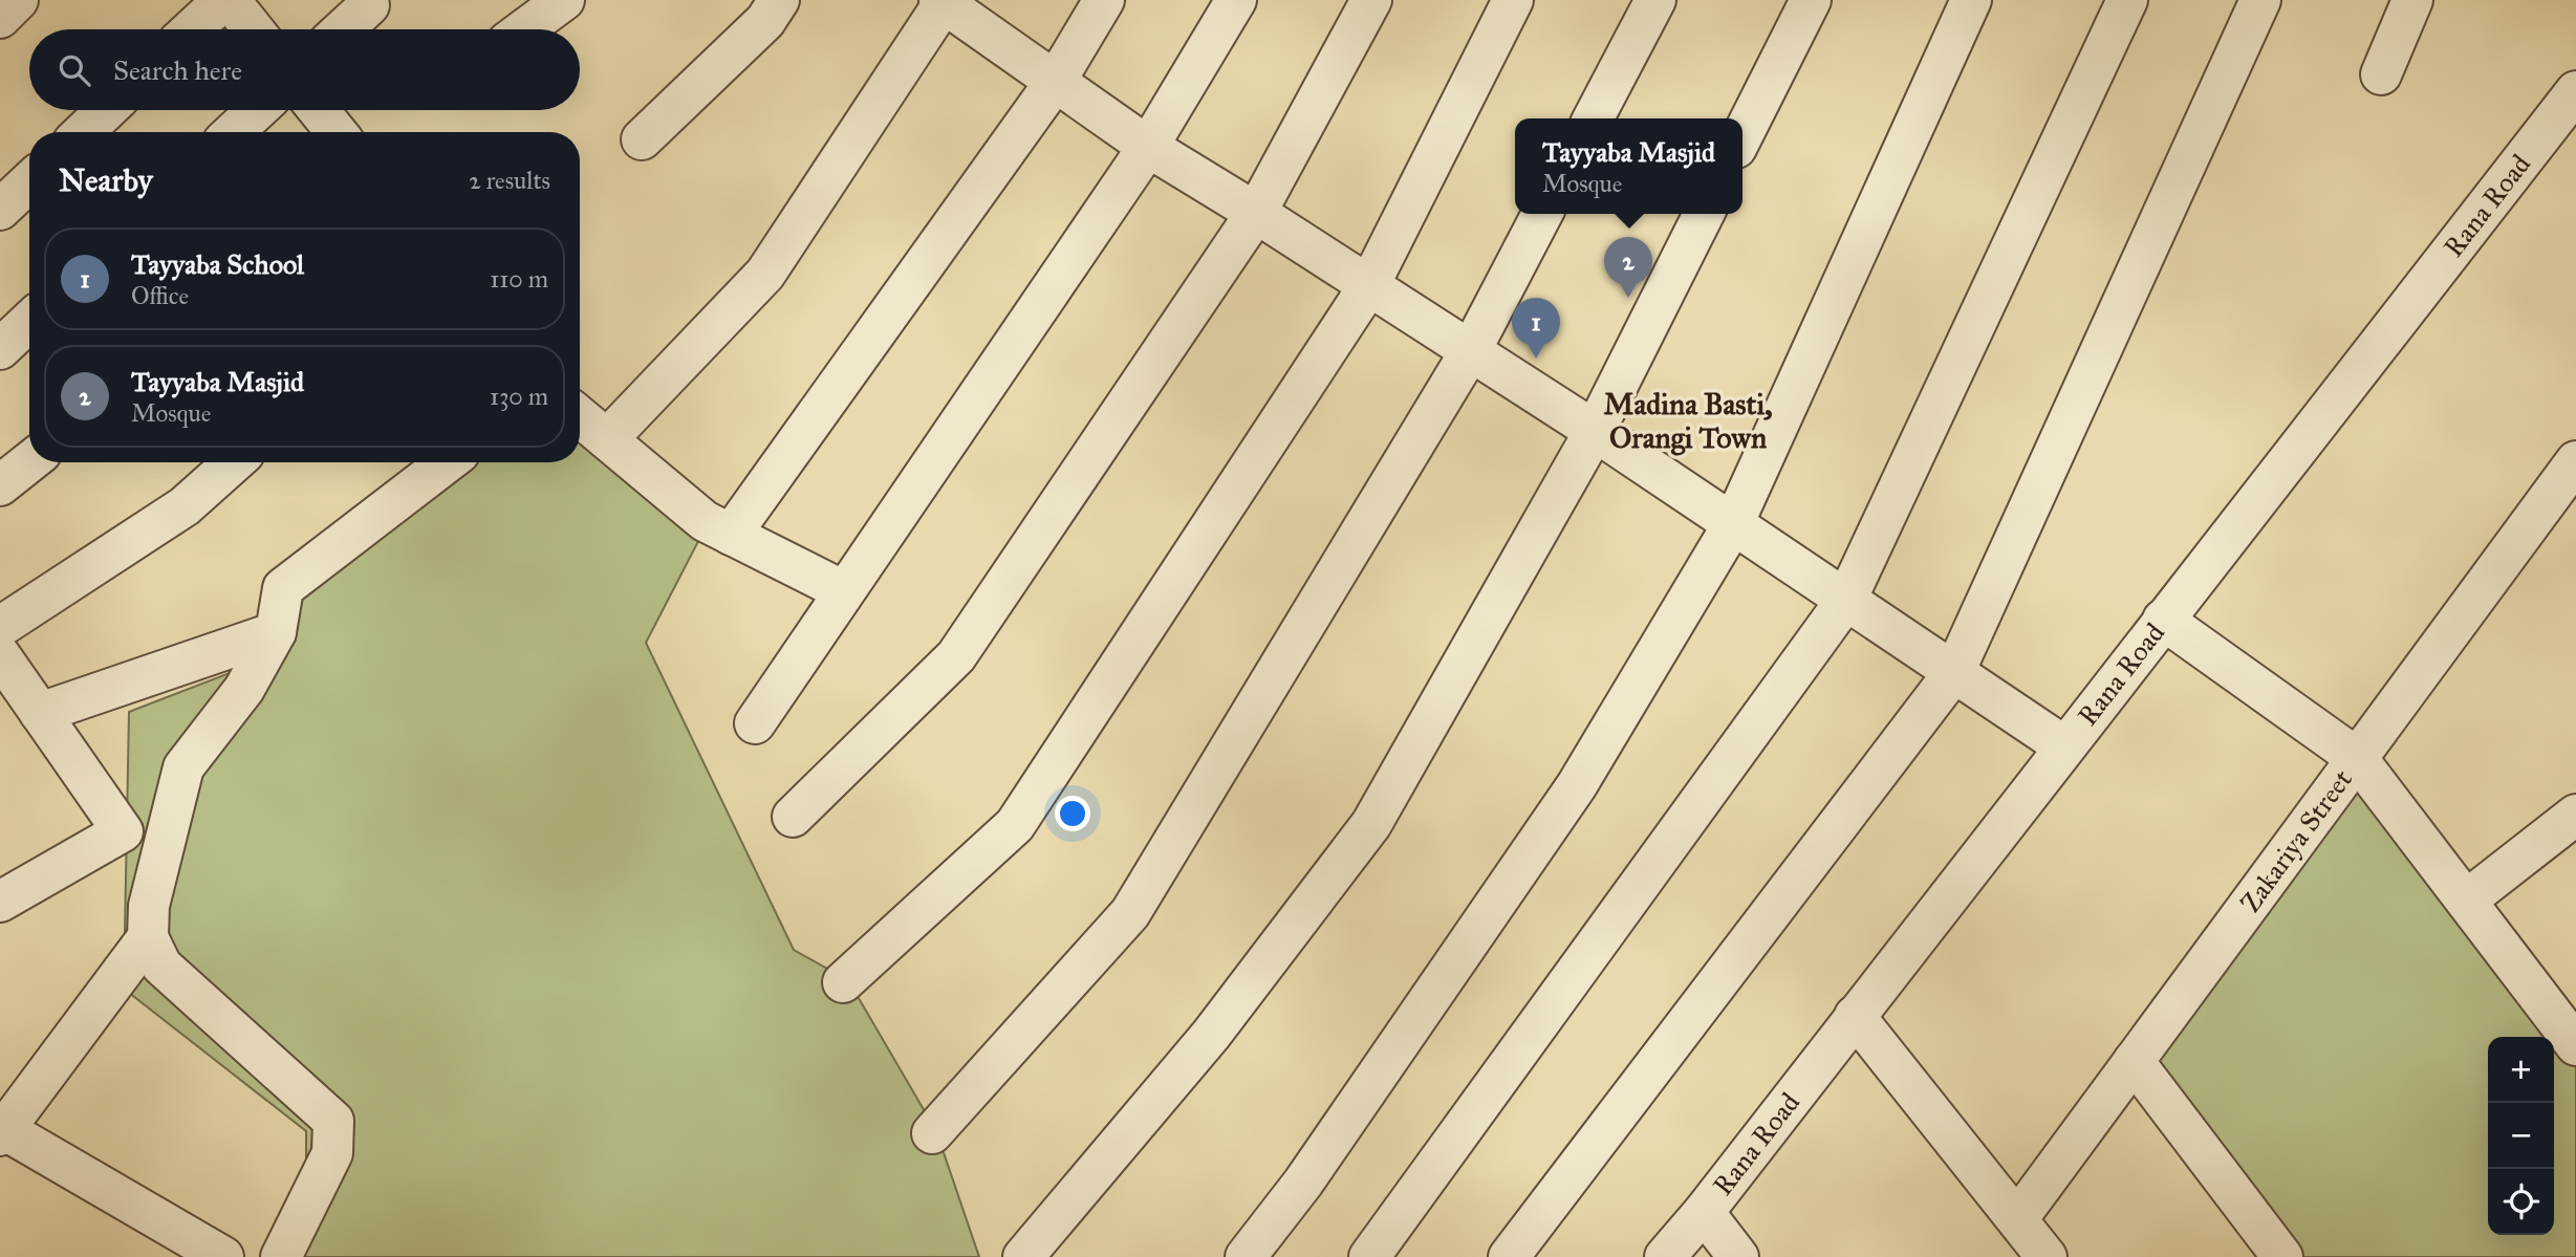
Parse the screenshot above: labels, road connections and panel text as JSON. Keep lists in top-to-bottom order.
{
  "streets": {
    "street": ["Rana Road", "Zakariya Street"]
  },
  "districts": ["Madina Basti, Orangi Town"],
  "page": {
    "search": "Search here",
    "popup": ["Tayyaba Masjid", "Mosque"],
    "heading": ["Nearby", "2 results"],
    "list": [
      {
        "mark": "1",
        "name": "Tayyaba School",
        "note": "Office",
        "value": "110 m"
      },
      {
        "mark": "2",
        "name": "Tayyaba Masjid",
        "note": "Mosque",
        "value": "130 m"
      }
    ],
    "pins": ["2", "1"],
    "map_buttons": ["+", "−"]
  }
}
